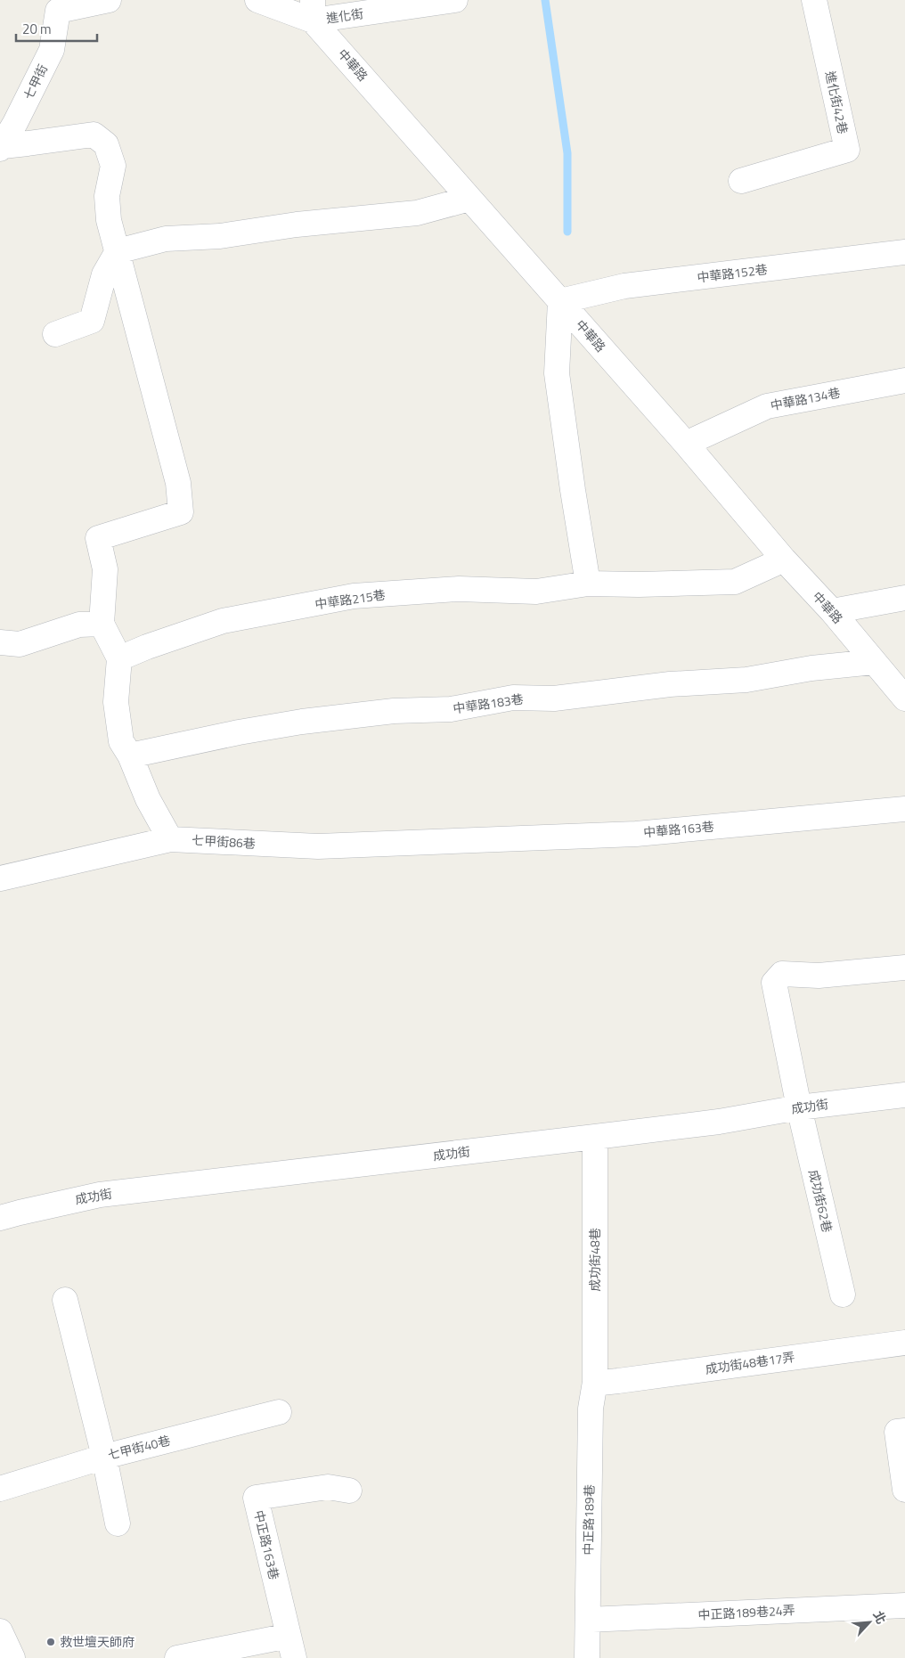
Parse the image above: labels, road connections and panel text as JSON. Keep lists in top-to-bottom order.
{
  "streets": {
    "street": [
      "進化街",
      "中華路",
      "七甲街",
      "進化街42巷",
      "中華路152巷",
      "中華路134巷",
      "中華路215巷",
      "中華路183巷",
      "中華路163巷",
      "七甲街86巷",
      "成功街",
      "成功街62巷",
      "成功街48巷",
      "成功街48巷17弄",
      "七甲街40巷",
      "中正路189巷",
      "中正路163巷",
      "中正路189巷24弄"
    ]
  },
  "crossings": [
    ["進化街", "中華路"],
    ["中華路", "中華路152巷"],
    ["中華路", "中華路134巷"],
    ["中華路", "中華路215巷"],
    ["中華路", "中華路183巷"],
    ["中華路163巷", "七甲街86巷"],
    ["成功街", "成功街62巷"],
    ["成功街", "成功街48巷"],
    ["成功街48巷", "成功街48巷17弄"],
    ["成功街48巷", "中正路189巷"],
    ["成功街48巷17弄", "中正路189巷"],
    ["中正路189巷", "中正路189巷24弄"]
  ],
  "places": ["救世壇天師府"],
  "scale_bar": "20 m",
  "north": "top right"
}
